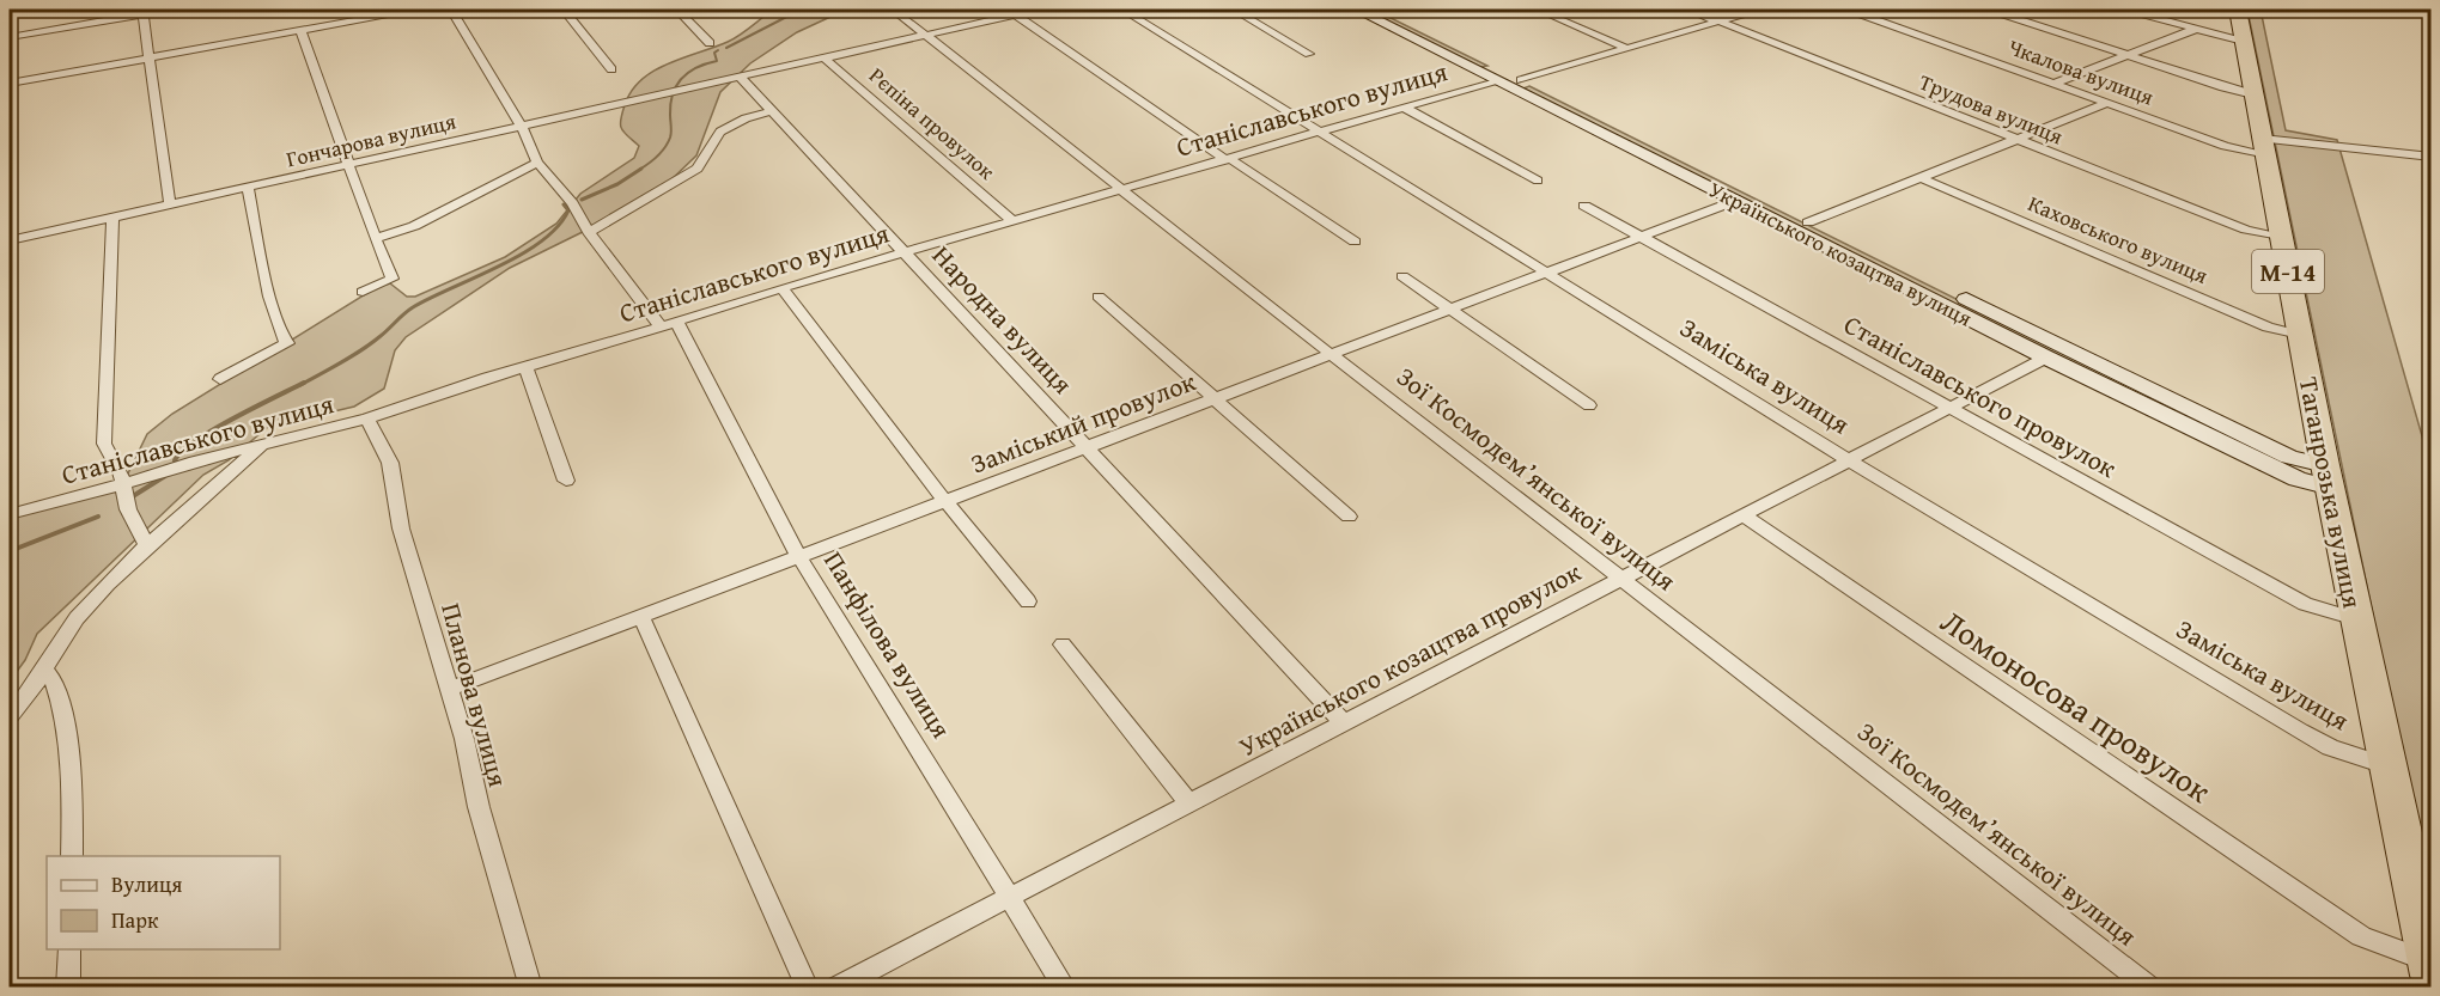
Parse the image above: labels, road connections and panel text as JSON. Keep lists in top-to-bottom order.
{
  "streets": {
    "highway": ["М-14", "Таганрозька вулиця"],
    "street": [
      "Чкалова вулиця",
      "Станіславського вулиця",
      "Трудова вулиця",
      "Рєпіна провулок",
      "Гончарова вулиця",
      "Каховського вулиця",
      "Українського козацтва вулиця",
      "Народна вулиця",
      "Заміська вулиця",
      "Станіславського провулок",
      "Заміський провулок",
      "Зої Космодем’янської вулиця",
      "Панфілова вулиця",
      "Українського козацтва провулок",
      "Планова вулиця",
      "Ломоносова провулок"
    ]
  },
  "crossings": [
    ["Чкалова вулиця", "Таганрозька вулиця"],
    ["Станіславського вулиця", "Трудова вулиця"],
    ["Станіславського вулиця", "Рєпіна провулок"],
    ["Станіславського вулиця", "Українського козацтва вулиця"],
    ["Станіславського вулиця", "Народна вулиця"],
    ["Станіславського вулиця", "Заміська вулиця"],
    ["Станіславського вулиця", "Зої Космодем’янської вулиця"],
    ["Станіславського вулиця", "Панфілова вулиця"],
    ["Станіславського вулиця", "Планова вулиця"],
    ["Трудова вулиця", "Таганрозька вулиця"],
    ["Рєпіна провулок", "Гончарова вулиця"],
    ["Гончарова вулиця", "Народна вулиця"],
    ["Гончарова вулиця", "Зої Космодем’янської вулиця"],
    ["Каховського вулиця", "Таганрозька вулиця"],
    ["Українського козацтва вулиця", "Заміський провулок"],
    ["Українського козацтва вулиця", "Таганрозька вулиця"],
    ["Українського козацтва вулиця", "Українського козацтва провулок"],
    ["Народна вулиця", "Заміський провулок"],
    ["Народна вулиця", "Українського козацтва провулок"],
    ["Заміська вулиця", "Заміський провулок"],
    ["Заміська вулиця", "Таганрозька вулиця"],
    ["Заміська вулиця", "Українського козацтва провулок"],
    ["Станіславського провулок", "Заміський провулок"],
    ["Станіславського провулок", "Таганрозька вулиця"],
    ["Станіславського провулок", "Українського козацтва провулок"],
    ["Заміський провулок", "Зої Космодем’янської вулиця"],
    ["Заміський провулок", "Панфілова вулиця"],
    ["Заміський провулок", "Планова вулиця"],
    ["Зої Космодем’янської вулиця", "Українського козацтва провулок"],
    ["Таганрозька вулиця", "Ломоносова провулок"],
    ["Панфілова вулиця", "Українського козацтва провулок"],
    ["Українського козацтва провулок", "Ломоносова провулок"]
  ],
  "legend": ["Вулиця", "Парк"]
}
